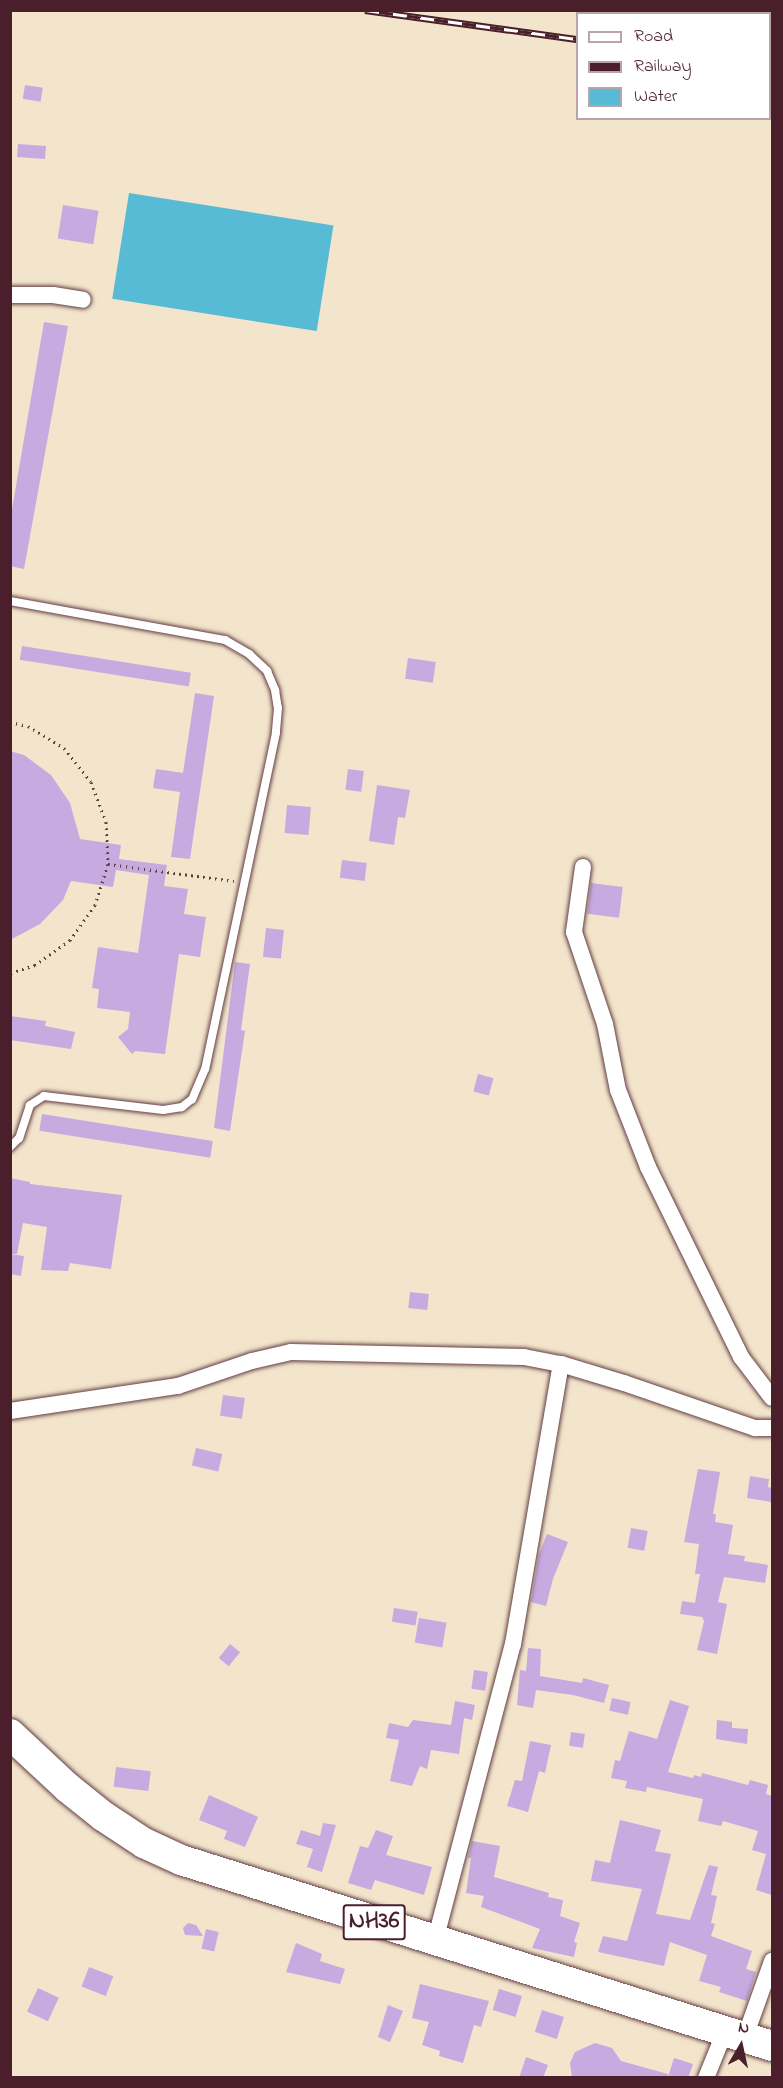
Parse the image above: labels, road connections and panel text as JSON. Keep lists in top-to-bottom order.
{
  "streets": {
    "highway": ["NH36"]
  },
  "legend": ["Road", "Railway", "Water"],
  "north": "top"
}
